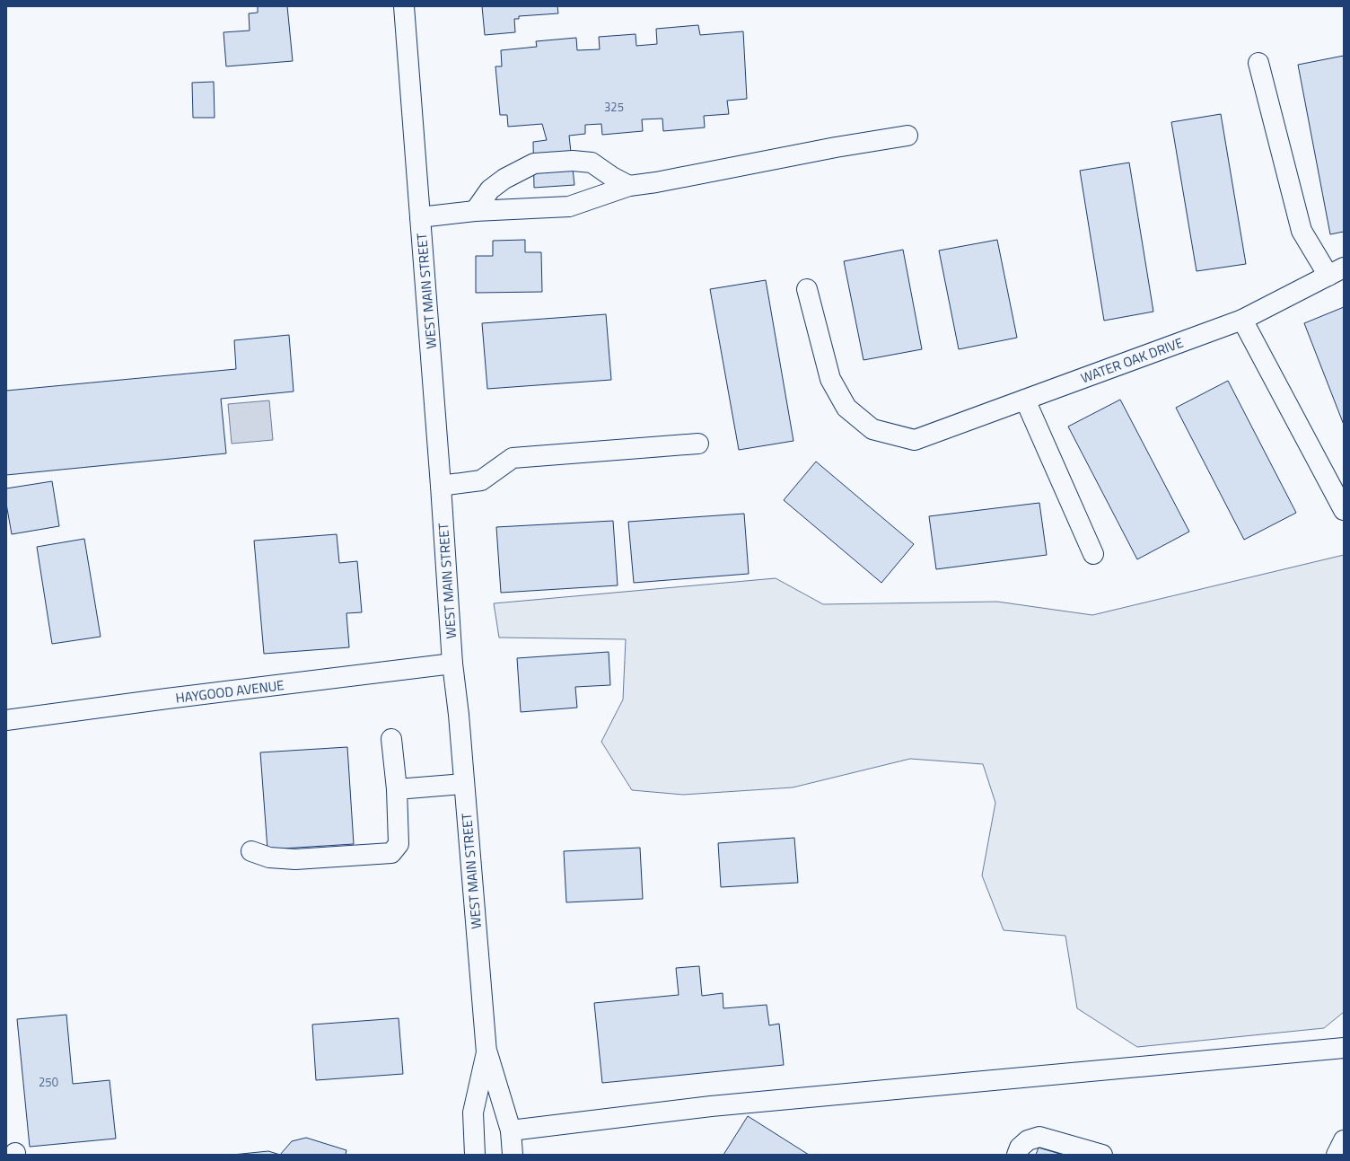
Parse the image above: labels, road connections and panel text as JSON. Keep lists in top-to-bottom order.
{
  "streets": {
    "street": ["WEST MAIN STREET", "WATER OAK DRIVE", "HAYGOOD AVENUE"]
  },
  "crossings": [
    ["WEST MAIN STREET", "HAYGOOD AVENUE"]
  ],
  "house_numbers": ["325", "250"]
}
